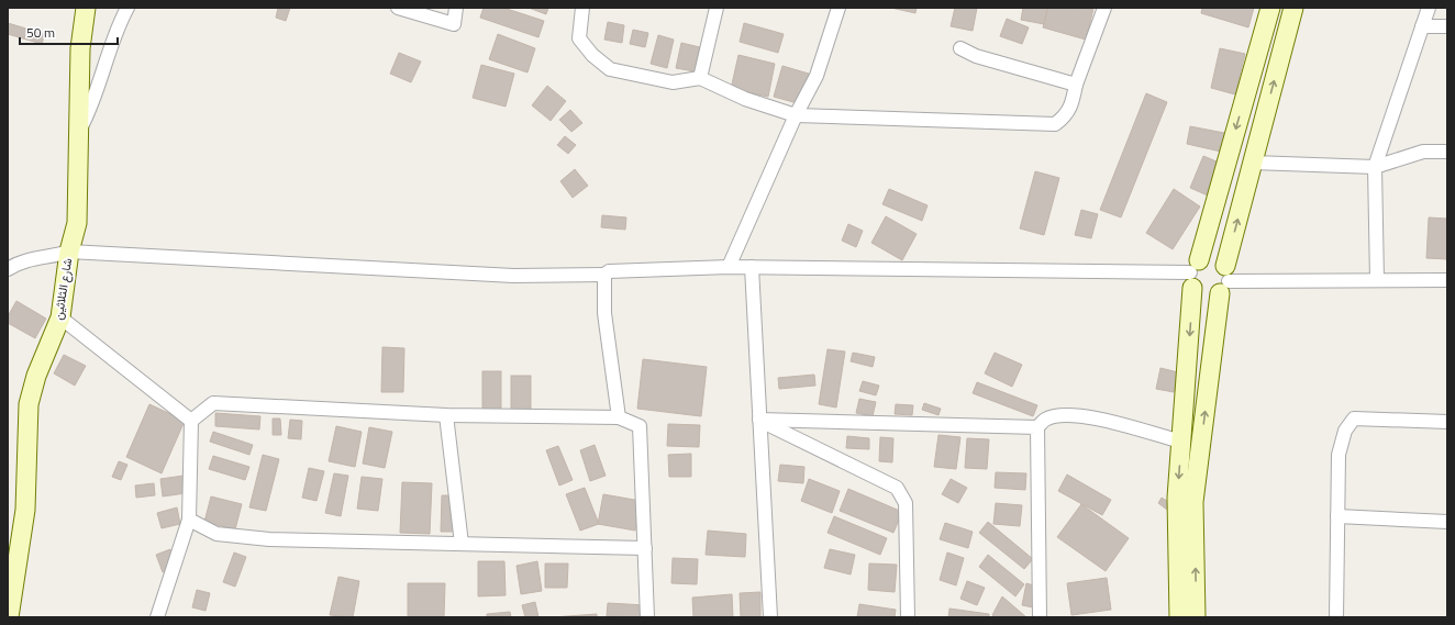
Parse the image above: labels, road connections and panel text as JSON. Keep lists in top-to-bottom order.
{
  "streets": {
    "street": ["شارع الثلاثين"]
  },
  "scale_bar": "50 m"
}
